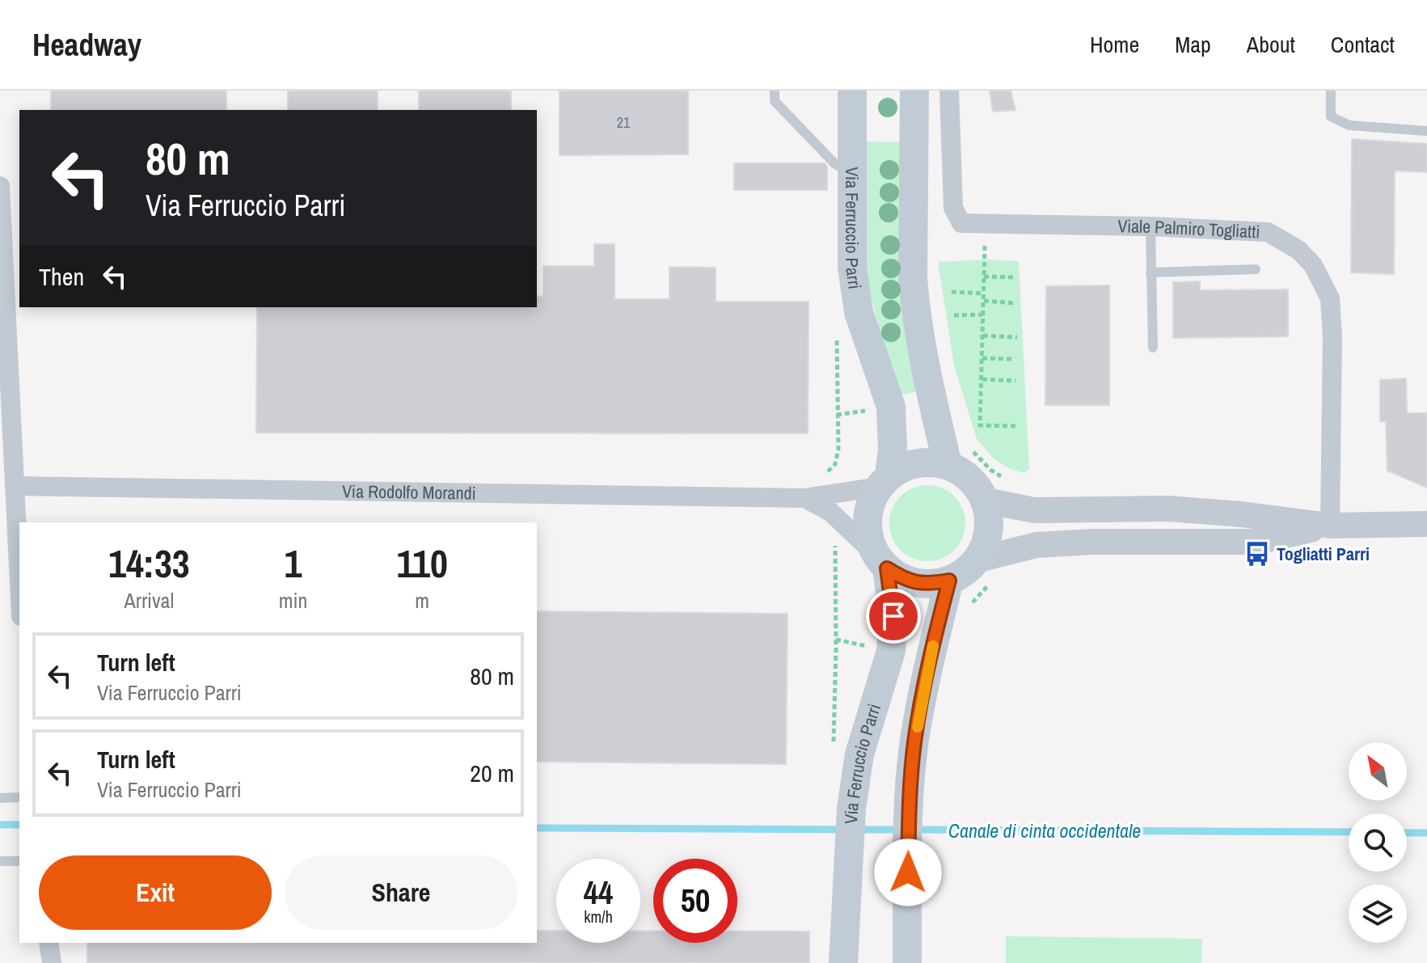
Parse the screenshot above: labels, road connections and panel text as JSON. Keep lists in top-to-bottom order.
{
  "streets": {
    "main road": ["Via Ferruccio Parri"],
    "street": ["Viale Palmiro Togliatti", "Via Rodolfo Morandi"]
  },
  "crossings": [
    ["Via Ferruccio Parri", "Via Rodolfo Morandi"]
  ],
  "water": ["Canale di cinta occidentale"],
  "places": {
    "bus stop": ["Togliatti Parri"]
  },
  "house_numbers": ["21"],
  "north": "top left",
  "page": {
    "header": "Headway",
    "nav": [
      "Home",
      "Map",
      "About",
      "Contact"
    ],
    "turn": ["80 m", "Via Ferruccio Parri"],
    "then": "Then",
    "eta": [
      "14:33",
      "Arrival",
      "1",
      "min",
      "110",
      "m"
    ],
    "list": [
      {
        "name": "Turn left",
        "note": "Via Ferruccio Parri",
        "value": "80 m"
      },
      {
        "name": "Turn left",
        "note": "Via Ferruccio Parri",
        "value": "20 m"
      }
    ],
    "buttons": ["Exit", "Share"],
    "speed": "44 km/h",
    "limit": "50"
  }
}
